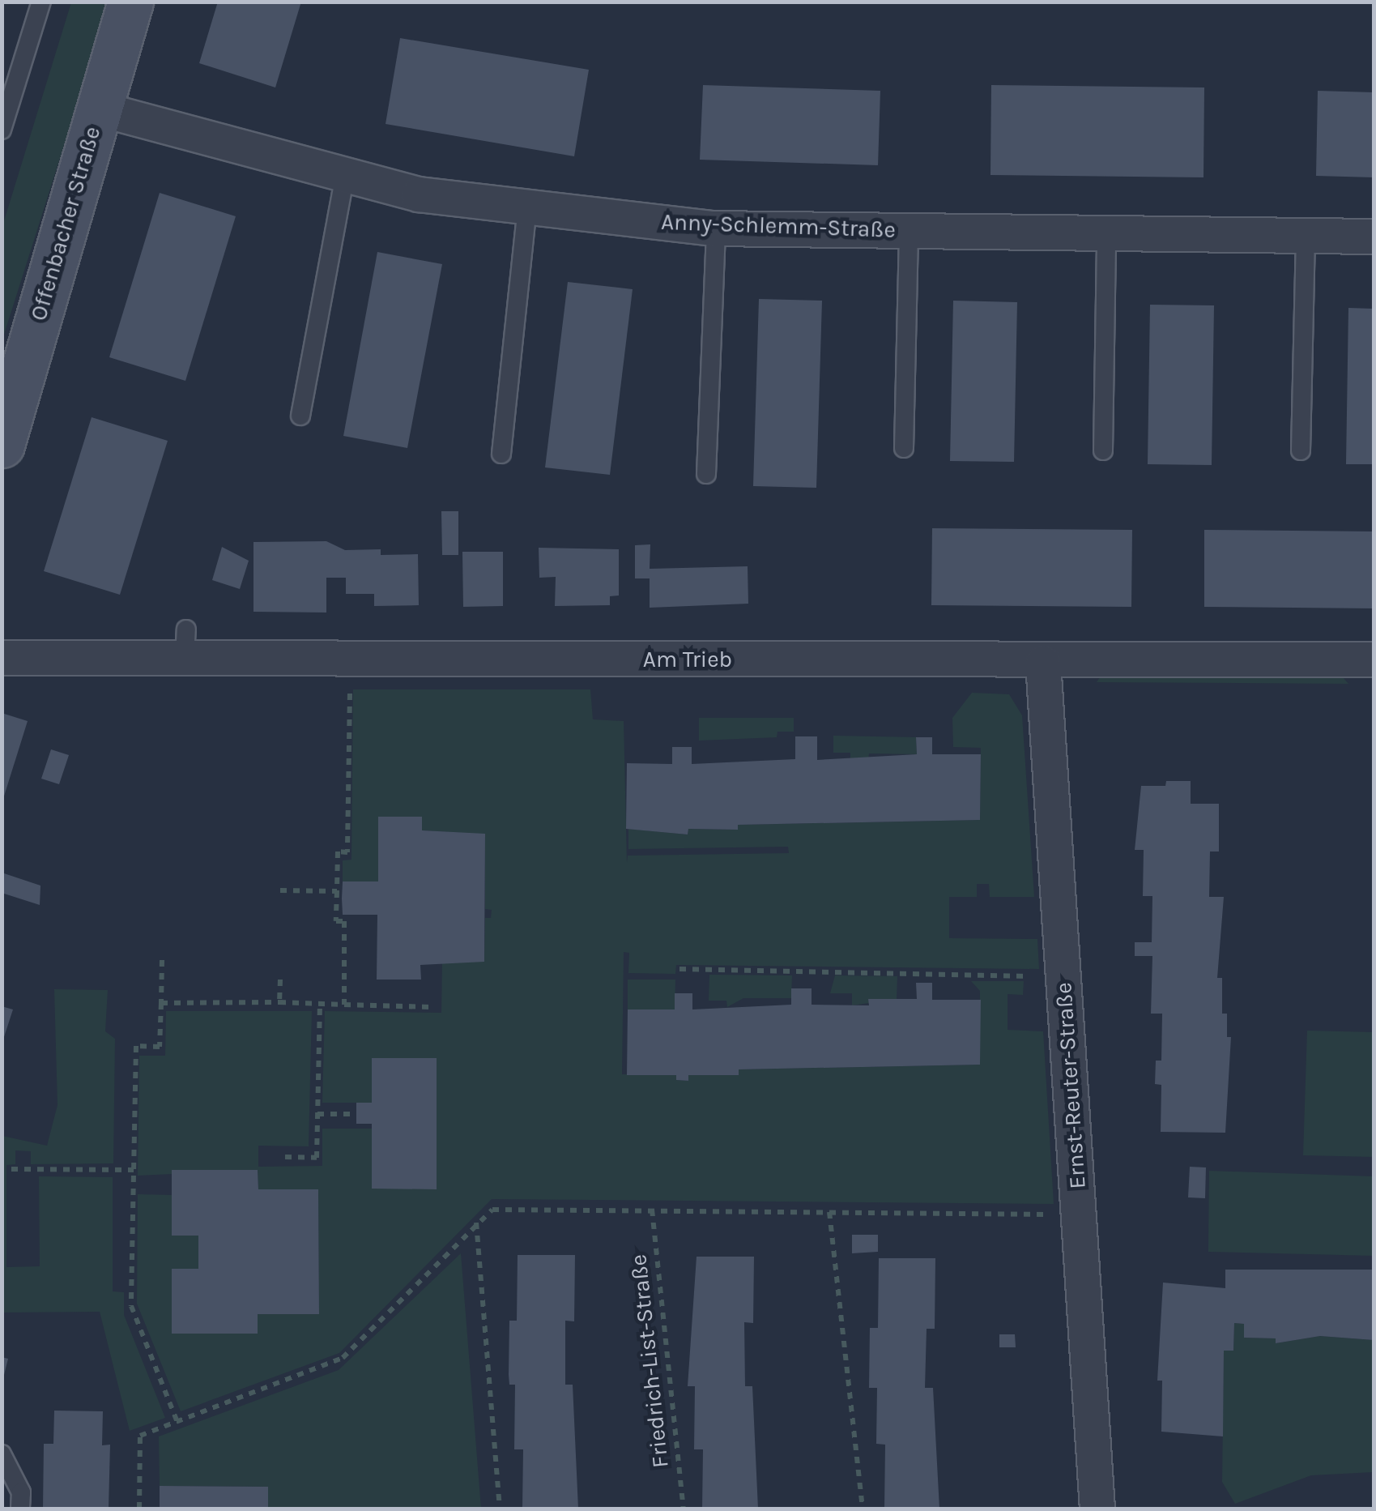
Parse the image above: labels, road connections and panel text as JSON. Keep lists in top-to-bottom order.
{
  "streets": {
    "street": [
      "Offenbacher Straße",
      "Anny-Schlemm-Straße",
      "Am Trieb",
      "Ernst-Reuter-Straße"
    ],
    "path": ["Friedrich-List-Straße"]
  },
  "crossings": [
    ["Offenbacher Straße", "Anny-Schlemm-Straße"],
    ["Am Trieb", "Ernst-Reuter-Straße"]
  ]
}
